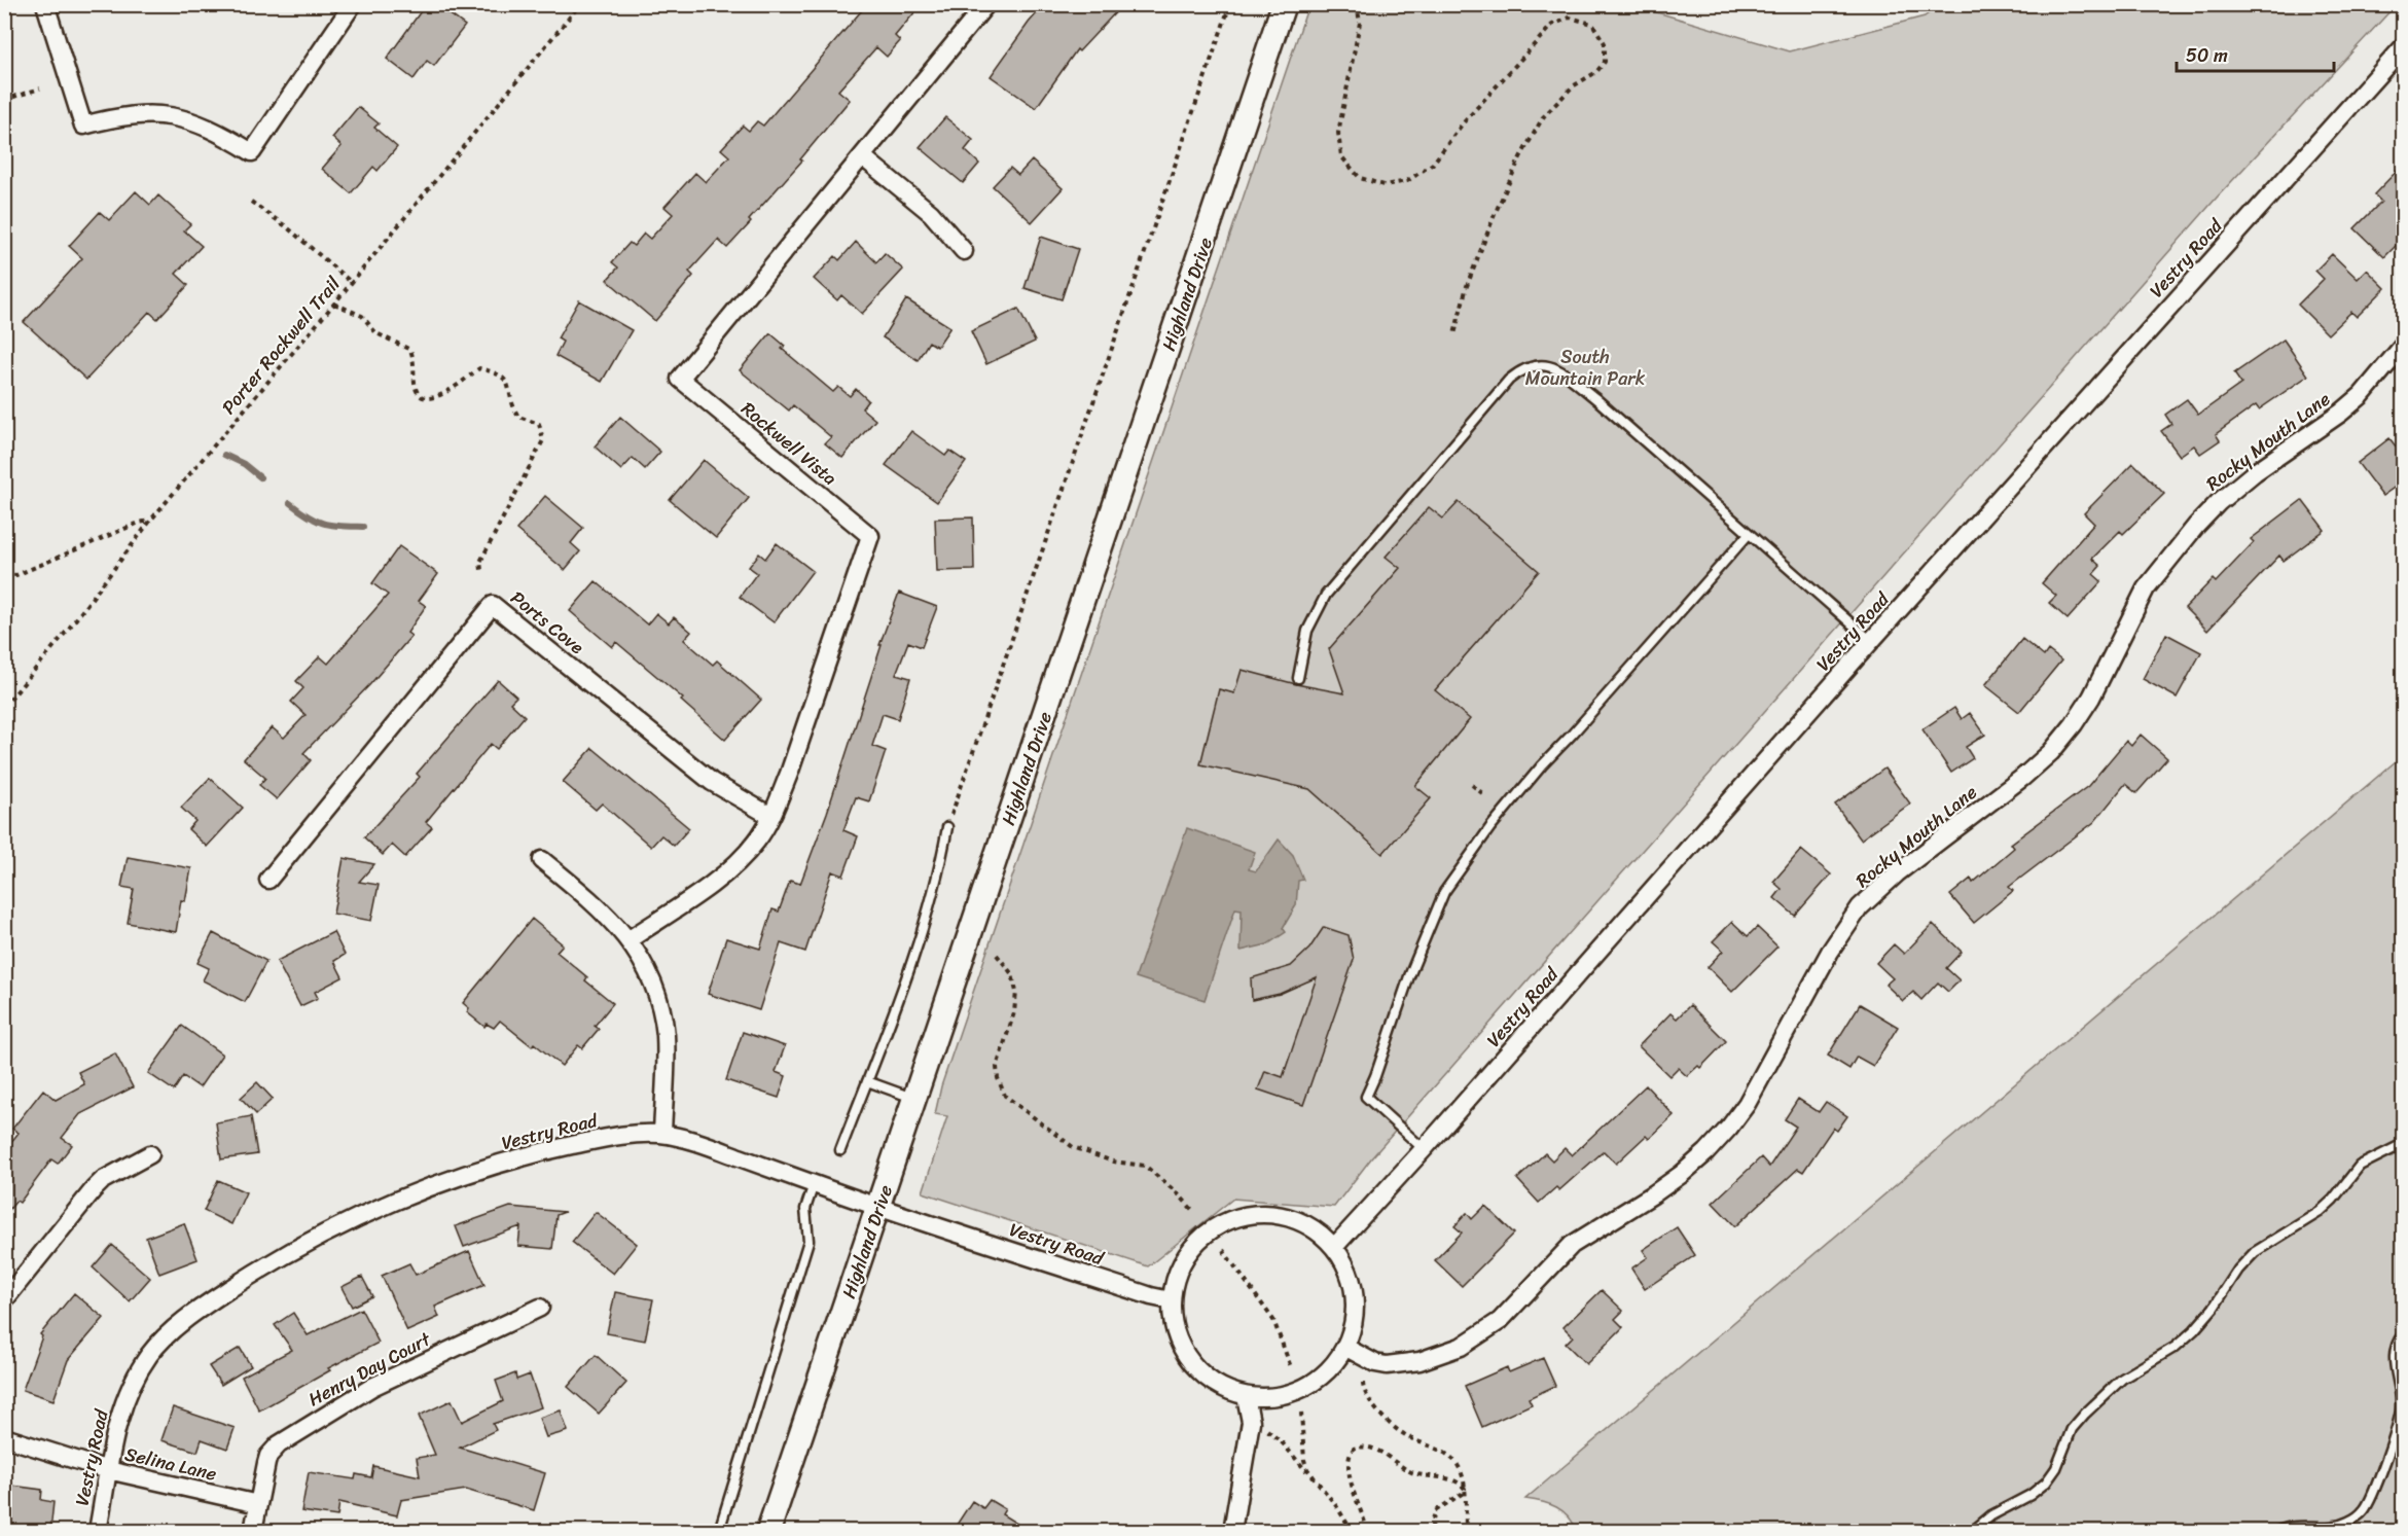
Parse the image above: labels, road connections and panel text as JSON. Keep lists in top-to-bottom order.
{
  "streets": {
    "main road": ["Highland Drive"],
    "street": [
      "Vestry Road",
      "Rocky Mouth Lane",
      "Rockwell Vista",
      "Ports Cove",
      "Henry Day Court",
      "Selina Lane"
    ],
    "path": ["Porter Rockwell Trail"]
  },
  "crossings": [
    ["Vestry Road", "Highland Drive"],
    ["Vestry Road", "Rocky Mouth Lane"],
    ["Vestry Road", "Selina Lane"],
    ["Rockwell Vista", "Ports Cove"],
    ["Henry Day Court", "Selina Lane"]
  ],
  "parks": ["South Mountain Park"],
  "scale_bar": "50 m"
}
